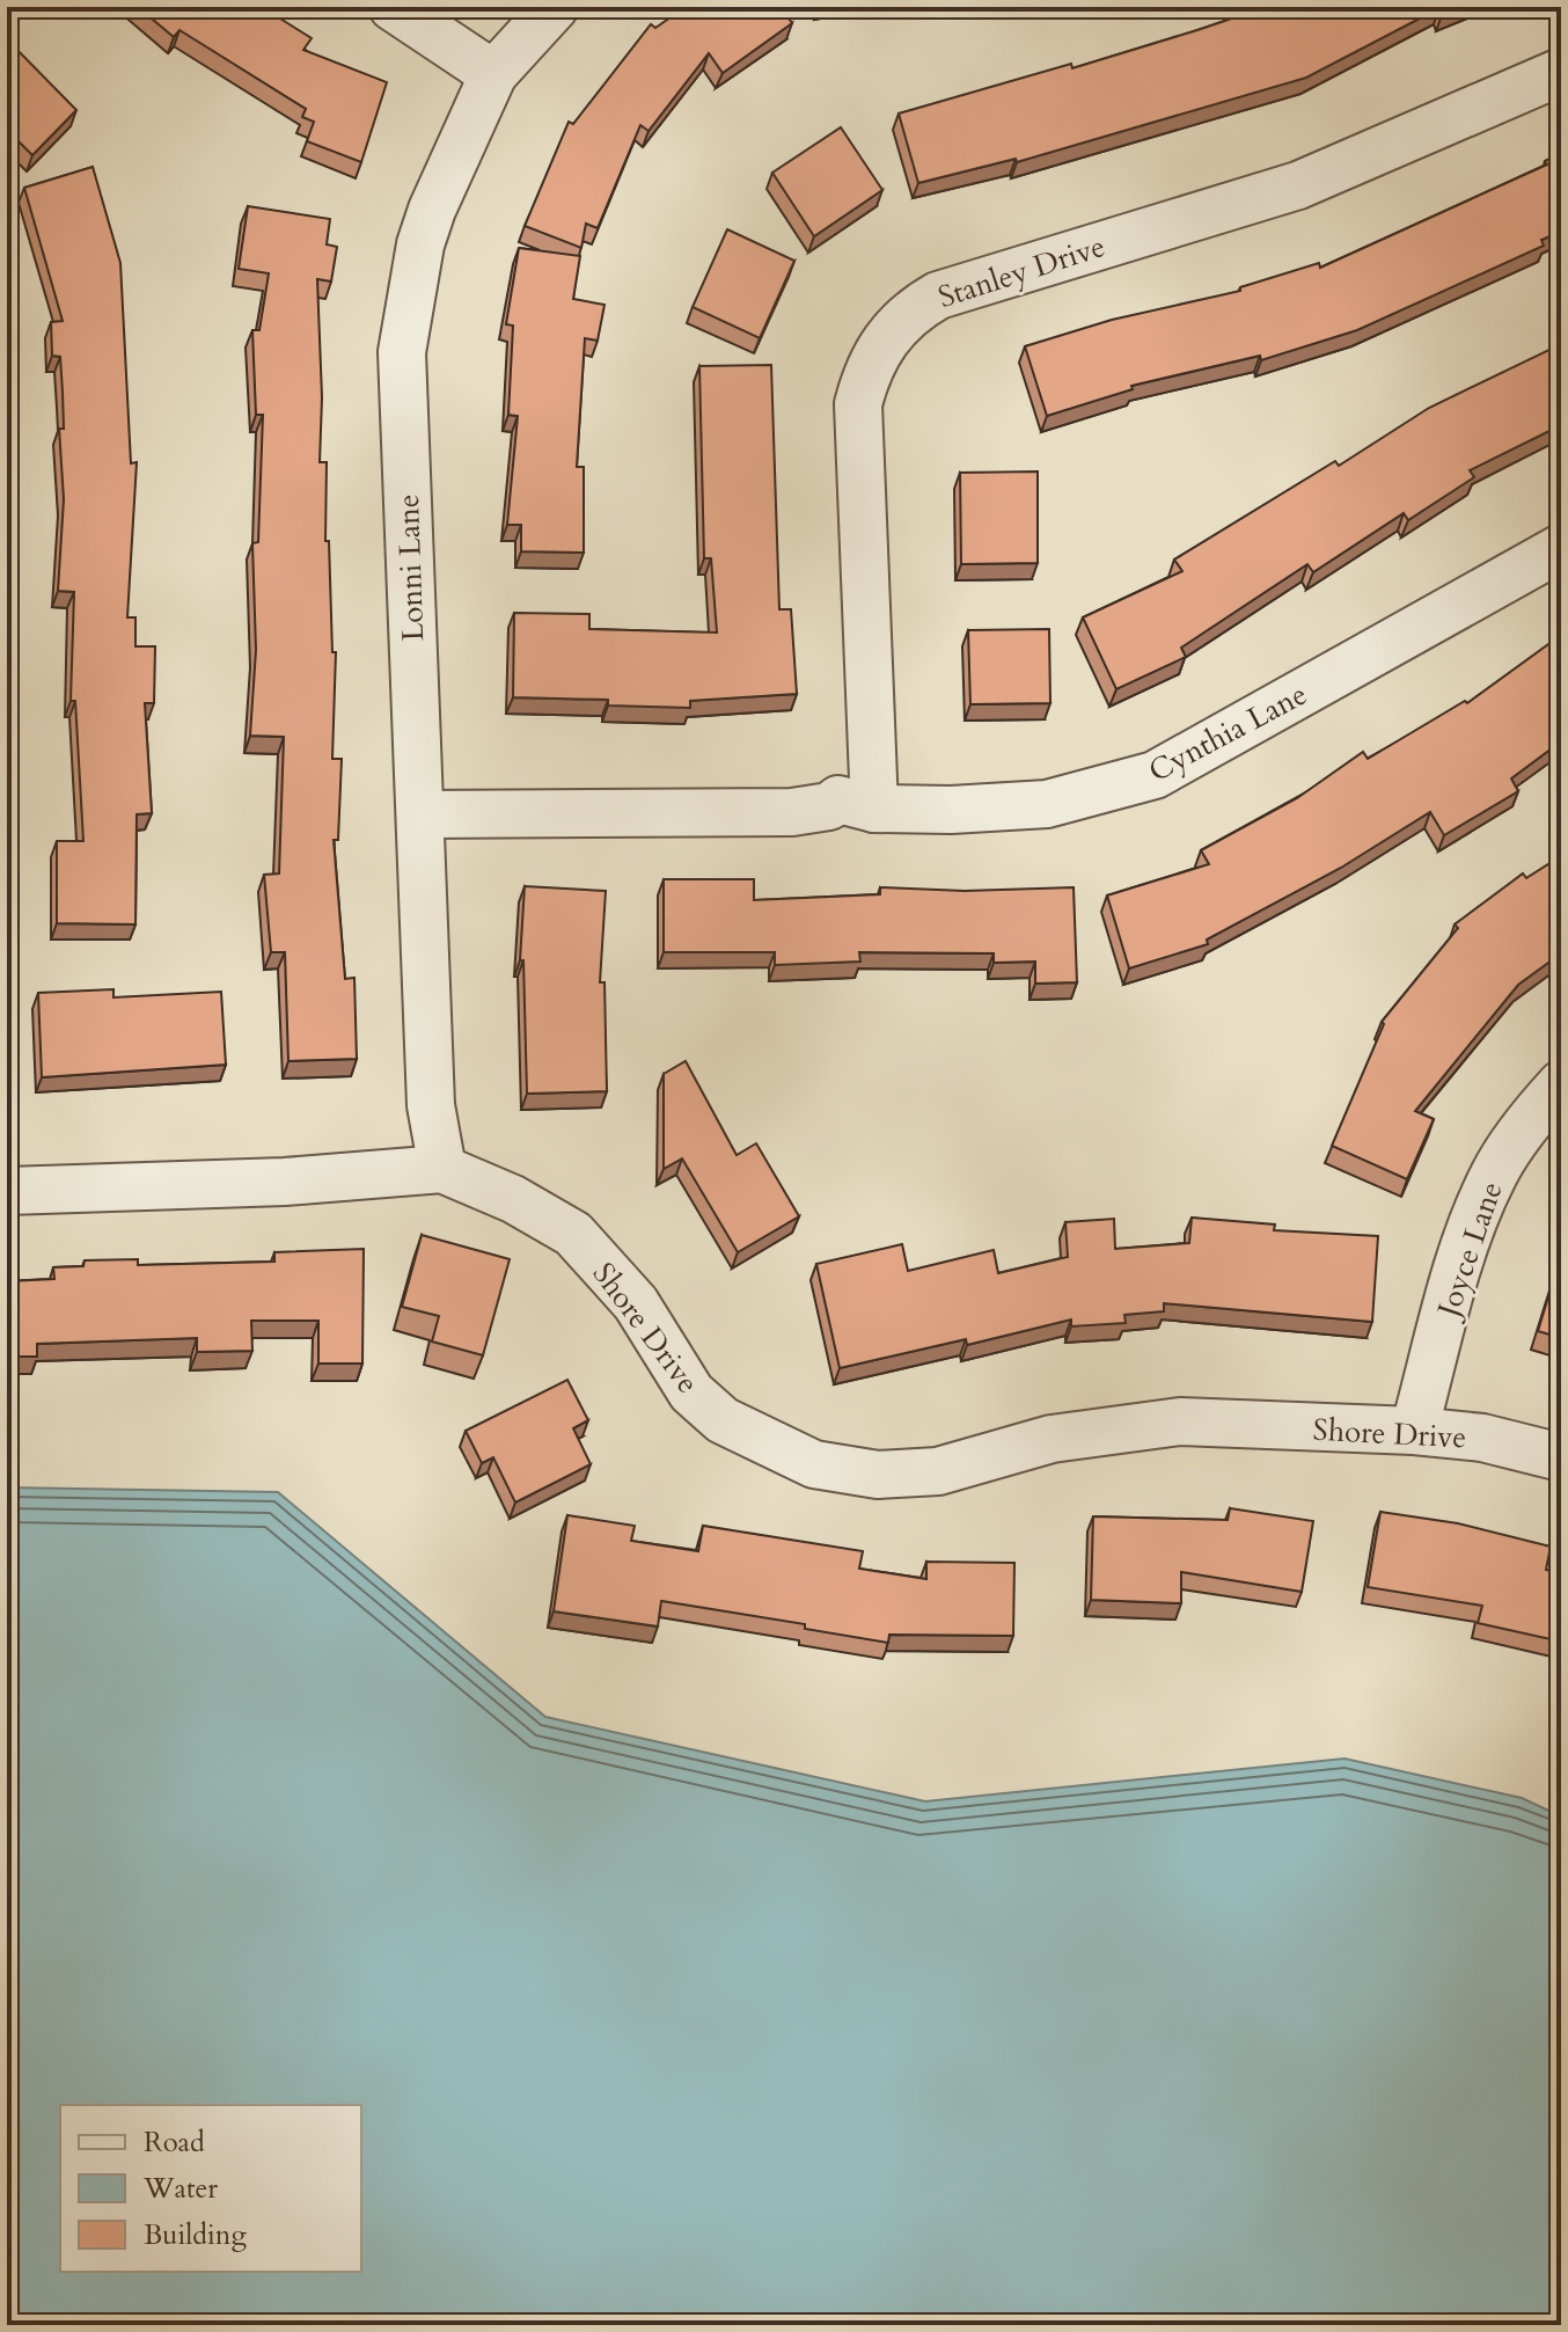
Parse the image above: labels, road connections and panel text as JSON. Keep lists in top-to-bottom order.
{
  "streets": {
    "street": [
      "Stanley Drive",
      "Lonni Lane",
      "Cynthia Lane",
      "Joyce Lane",
      "Shore Drive"
    ]
  },
  "crossings": [
    ["Stanley Drive", "Cynthia Lane"],
    ["Lonni Lane", "Cynthia Lane"],
    ["Lonni Lane", "Shore Drive"],
    ["Joyce Lane", "Shore Drive"]
  ],
  "legend": ["Road", "Water", "Building"]
}
